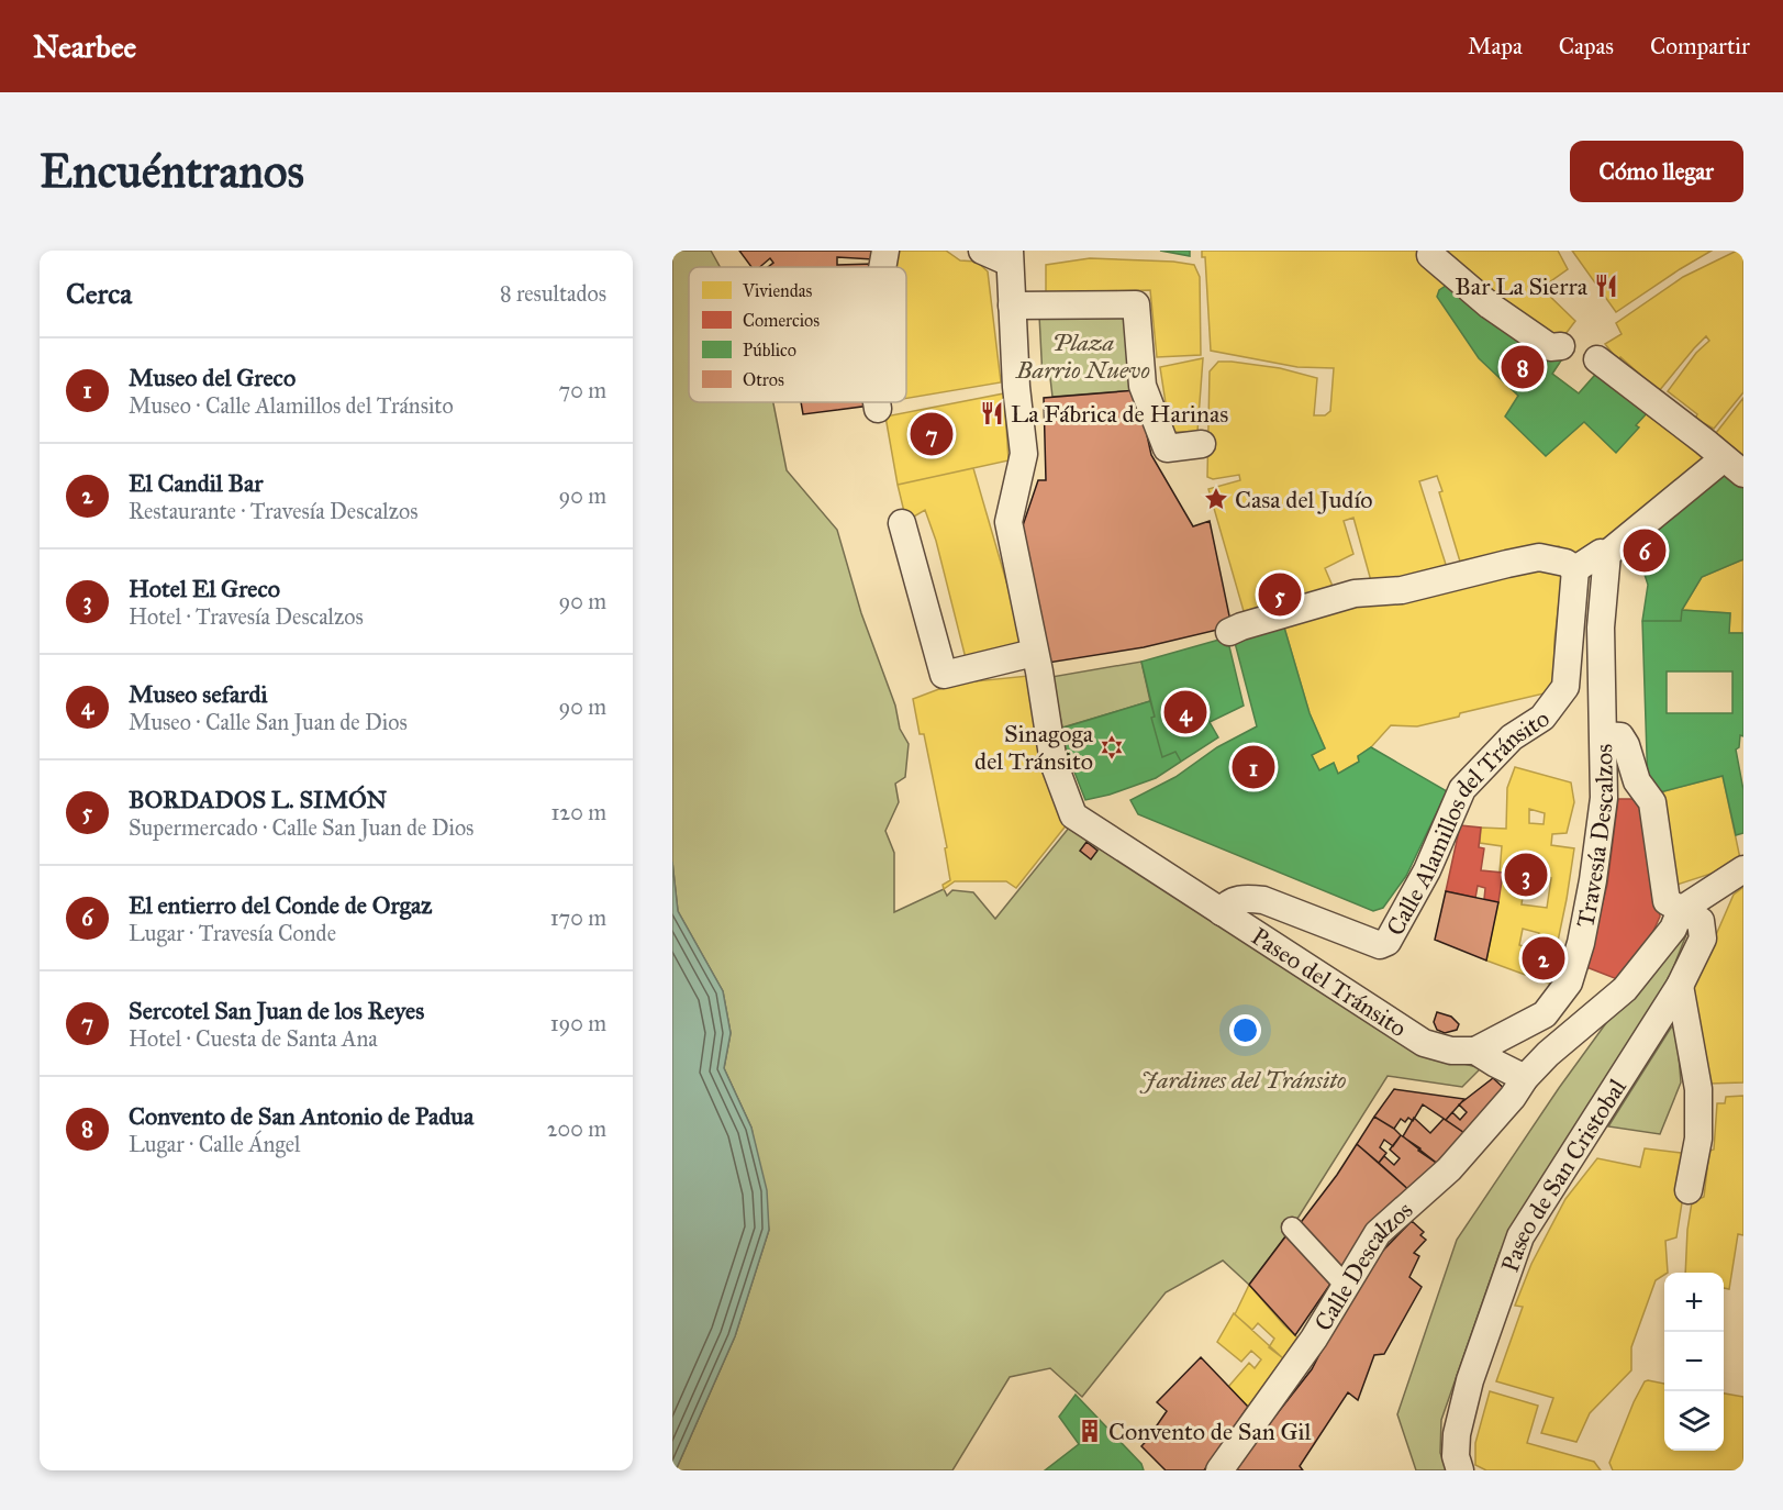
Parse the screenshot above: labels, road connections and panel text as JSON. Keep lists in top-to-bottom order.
{
  "streets": {
    "street": [
      "Calle Alamillos del Tránsito",
      "Travesía Descalzos",
      "Paseo del Tránsito",
      "Paseo de San Cristobal",
      "Calle Descalzos"
    ]
  },
  "crossings": [
    ["Calle Alamillos del Tránsito", "Paseo del Tránsito"],
    ["Travesía Descalzos", "Paseo del Tránsito"],
    ["Travesía Descalzos", "Paseo de San Cristobal"],
    ["Paseo del Tránsito", "Calle Descalzos"]
  ],
  "parks": ["Plaza Barrio Nuevo", "Jardines del Tránsito"],
  "places": {
    "restaurant": ["Bar La Sierra", "La Fábrica de Harinas"],
    "place": ["Casa del Judío"],
    "synagogue": ["Sinagoga del Tránsito"],
    "building": ["Convento de San Gil"]
  },
  "legend": [
    "Viviendas",
    "Comercios",
    "Público",
    "Otros"
  ],
  "page": {
    "header": "Nearbee",
    "nav": ["Mapa", "Capas", "Compartir"],
    "buttons": "Cómo llegar",
    "title": "Encuéntranos",
    "heading": ["Cerca", "8 resultados"],
    "list": [
      {
        "mark": "1",
        "name": "Museo del Greco",
        "note": "Museo · Calle Alamillos del Tránsito",
        "value": "70 m"
      },
      {
        "mark": "2",
        "name": "El Candil Bar",
        "note": "Restaurante · Travesía Descalzos",
        "value": "90 m"
      },
      {
        "mark": "3",
        "name": "Hotel El Greco",
        "note": "Hotel · Travesía Descalzos",
        "value": "90 m"
      },
      {
        "mark": "4",
        "name": "Museo sefardi",
        "note": "Museo · Calle San Juan de Dios",
        "value": "90 m"
      },
      {
        "mark": "5",
        "name": "BORDADOS L. SIMÓN",
        "note": "Supermercado · Calle San Juan de Dios",
        "value": "120 m"
      },
      {
        "mark": "6",
        "name": "El entierro del Conde de Orgaz",
        "note": "Lugar · Travesía Conde",
        "value": "170 m"
      },
      {
        "mark": "7",
        "name": "Sercotel San Juan de los Reyes",
        "note": "Hotel · Cuesta de Santa Ana",
        "value": "190 m"
      },
      {
        "mark": "8",
        "name": "Convento de San Antonio de Padua",
        "note": "Lugar · Calle Ángel",
        "value": "200 m"
      }
    ],
    "pins": [
      "8",
      "7",
      "6",
      "5",
      "4",
      "1",
      "3",
      "2"
    ],
    "map_buttons": ["+", "−"]
  }
}
